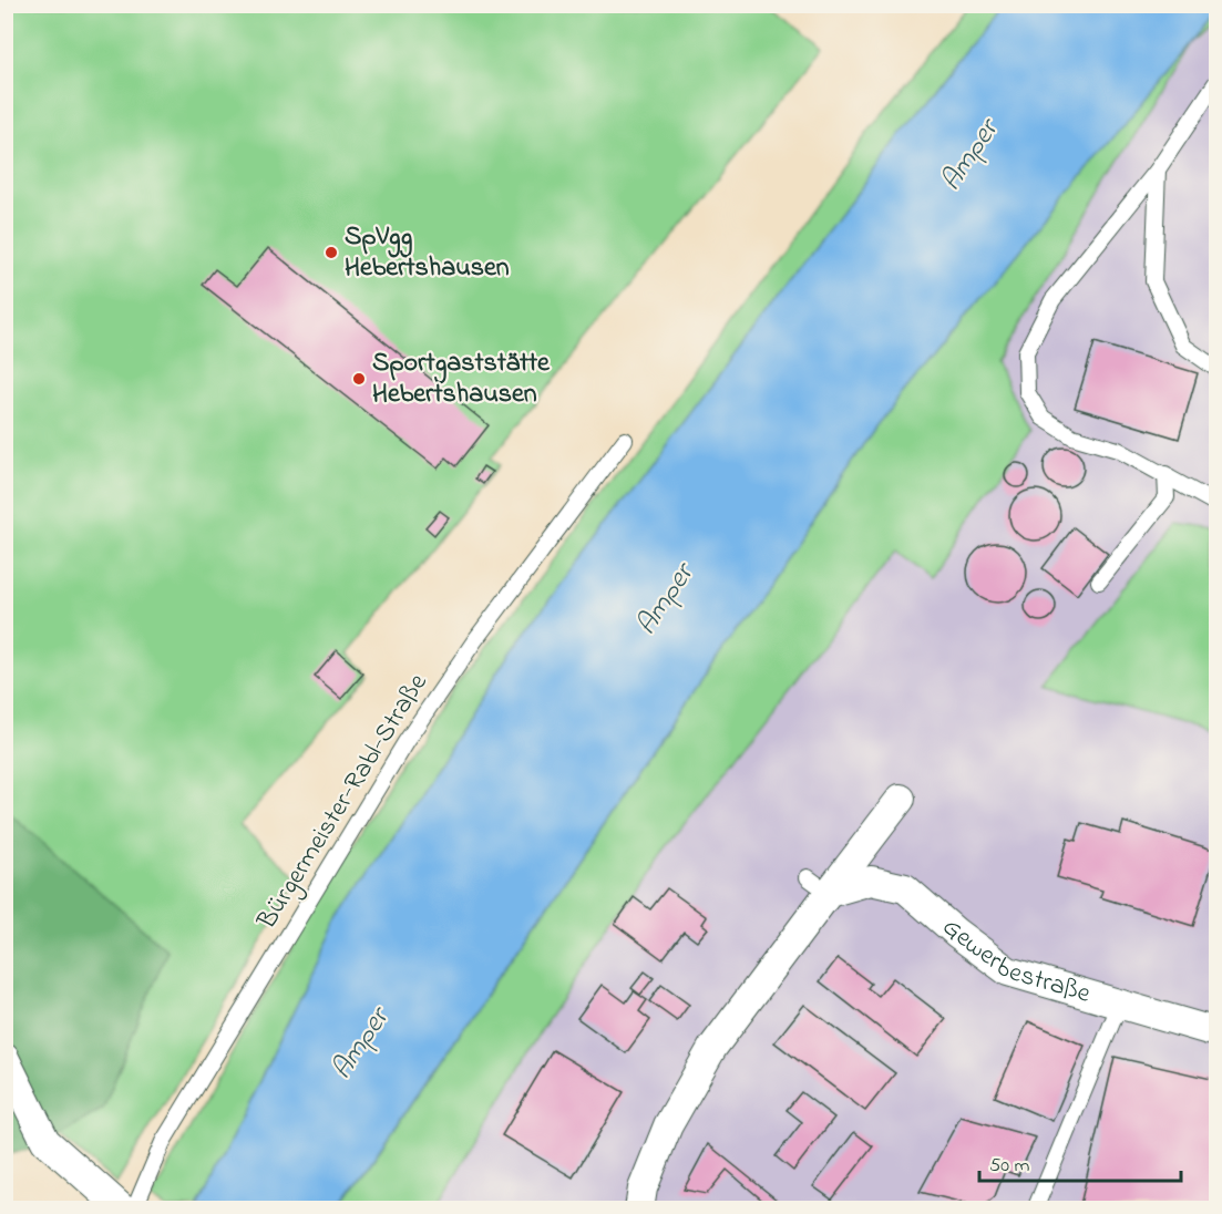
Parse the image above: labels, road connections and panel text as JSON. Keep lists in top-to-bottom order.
{
  "streets": {
    "street": ["Gewerbestraße"],
    "lane": ["Bürgermeister-Rabl-Straße"]
  },
  "water": ["Amper"],
  "places": ["SpVgg Hebertshausen", "Sportgaststätte Hebertshausen"],
  "scale_bar": "50 m"
}
